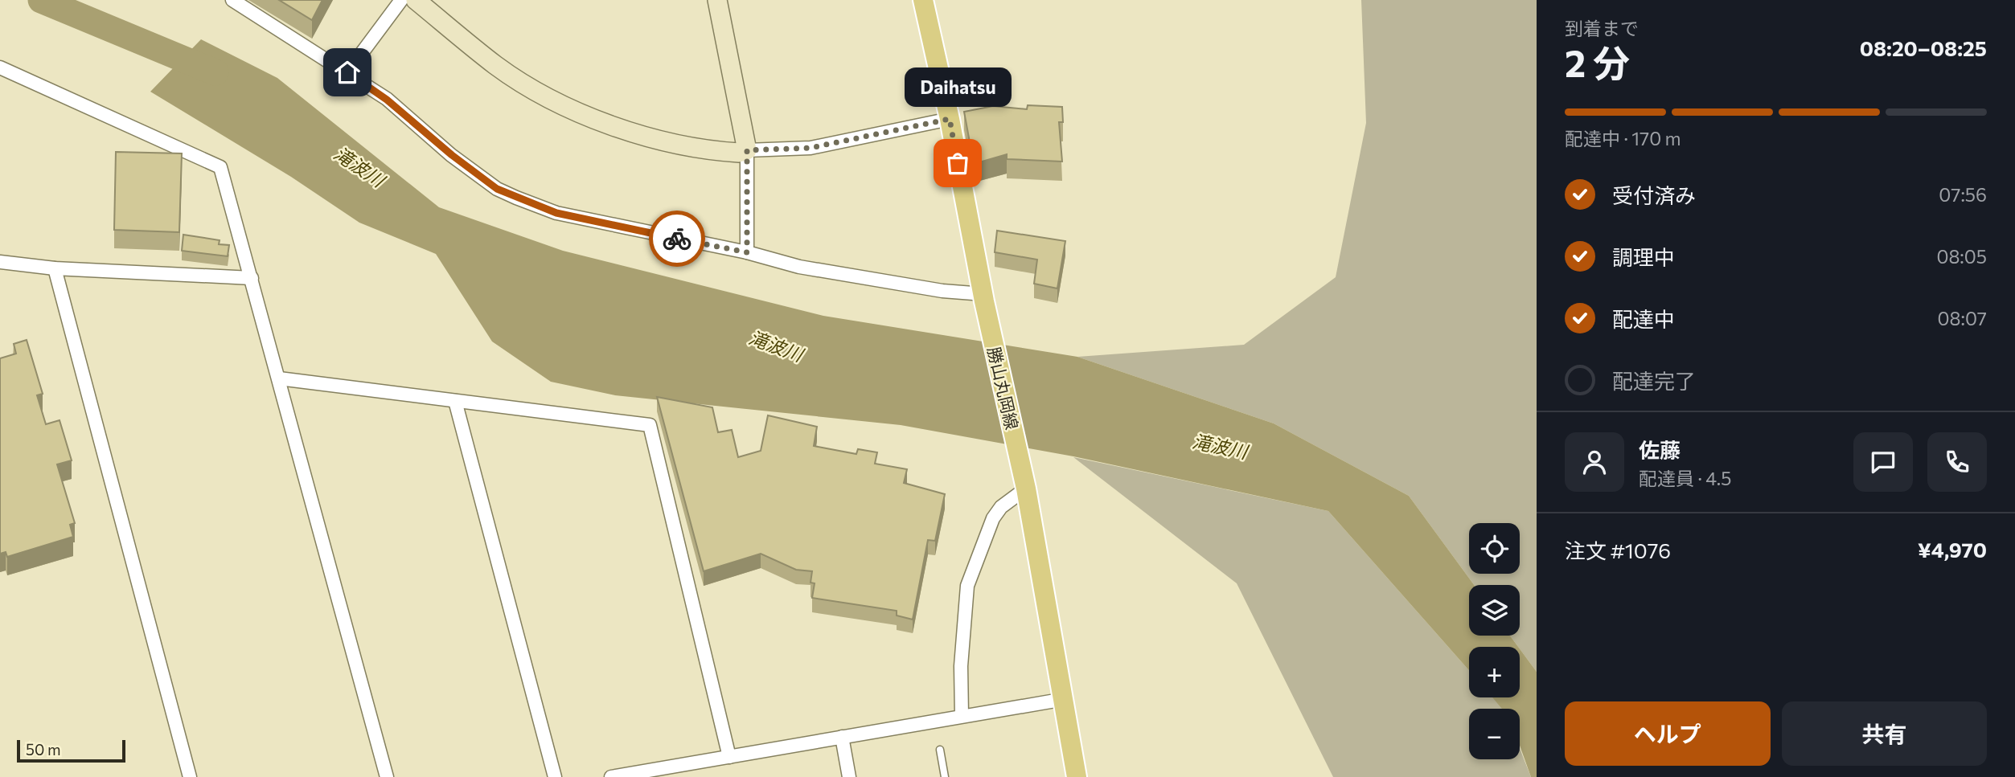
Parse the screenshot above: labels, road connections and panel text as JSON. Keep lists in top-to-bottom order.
{
  "streets": {
    "main road": ["勝山丸岡線"]
  },
  "water": ["滝波川"],
  "places": ["Daihatsu"],
  "scale_bar": "50 m",
  "page": {
    "heading": ["2 分", "到着まで", "08:20–08:25"],
    "panel": [
      "佐藤",
      "配達員 · 4.5",
      "注文 #1076",
      "¥4,970"
    ],
    "bubble": "Daihatsu",
    "bar": "配達中 · 170 m",
    "list": [
      ["受付済み", "07:56"],
      ["調理中", "08:05"],
      ["配達中", "08:07"],
      "配達完了"
    ],
    "map_buttons": ["+", "−"],
    "buttons": ["ヘルプ", "共有"],
    "scale": "50 m"
  }
}
